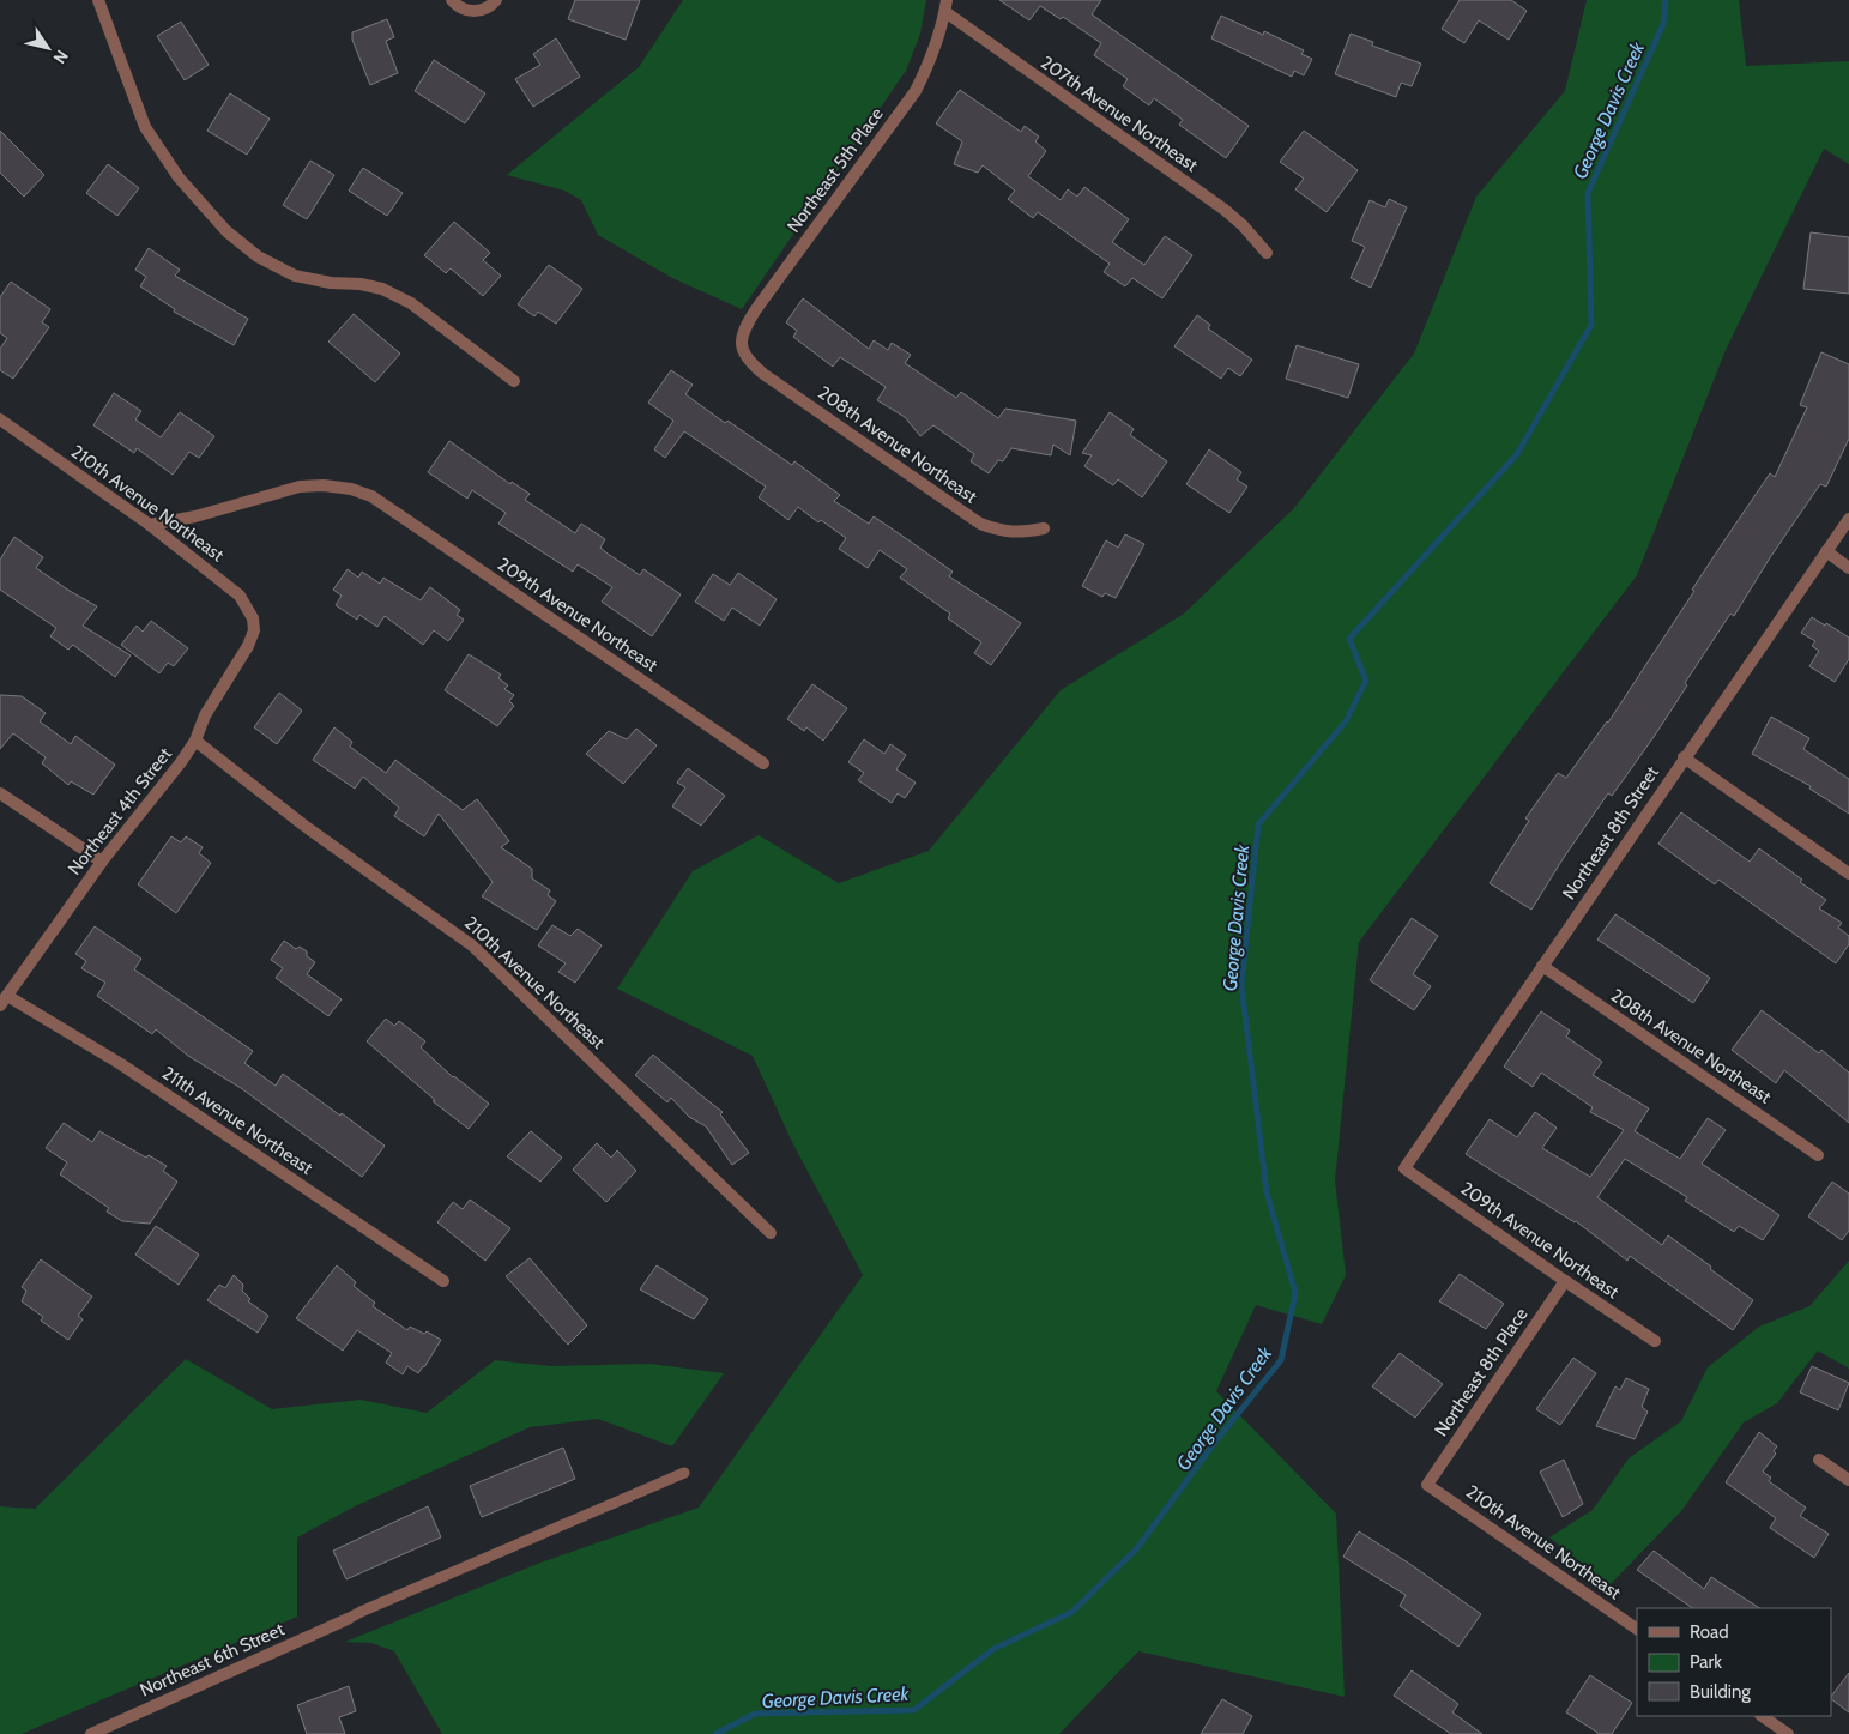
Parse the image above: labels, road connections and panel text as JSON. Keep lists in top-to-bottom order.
{
  "streets": {
    "street": [
      "207th Avenue Northeast",
      "Northeast 5th Place",
      "208th Avenue Northeast",
      "210th Avenue Northeast",
      "209th Avenue Northeast",
      "Northeast 4th Street",
      "Northeast 8th Street",
      "211th Avenue Northeast",
      "Northeast 8th Place",
      "Northeast 6th Street"
    ]
  },
  "crossings": [
    ["207th Avenue Northeast", "Northeast 5th Place"],
    ["Northeast 5th Place", "208th Avenue Northeast"],
    ["208th Avenue Northeast", "Northeast 8th Street"],
    ["210th Avenue Northeast", "209th Avenue Northeast"],
    ["210th Avenue Northeast", "Northeast 4th Street"],
    ["210th Avenue Northeast", "Northeast 8th Place"],
    ["209th Avenue Northeast", "Northeast 8th Street"],
    ["209th Avenue Northeast", "Northeast 8th Place"],
    ["Northeast 4th Street", "211th Avenue Northeast"]
  ],
  "water": ["George Davis Creek"],
  "legend": ["Road", "Park", "Building"],
  "north": "bottom right"
}
